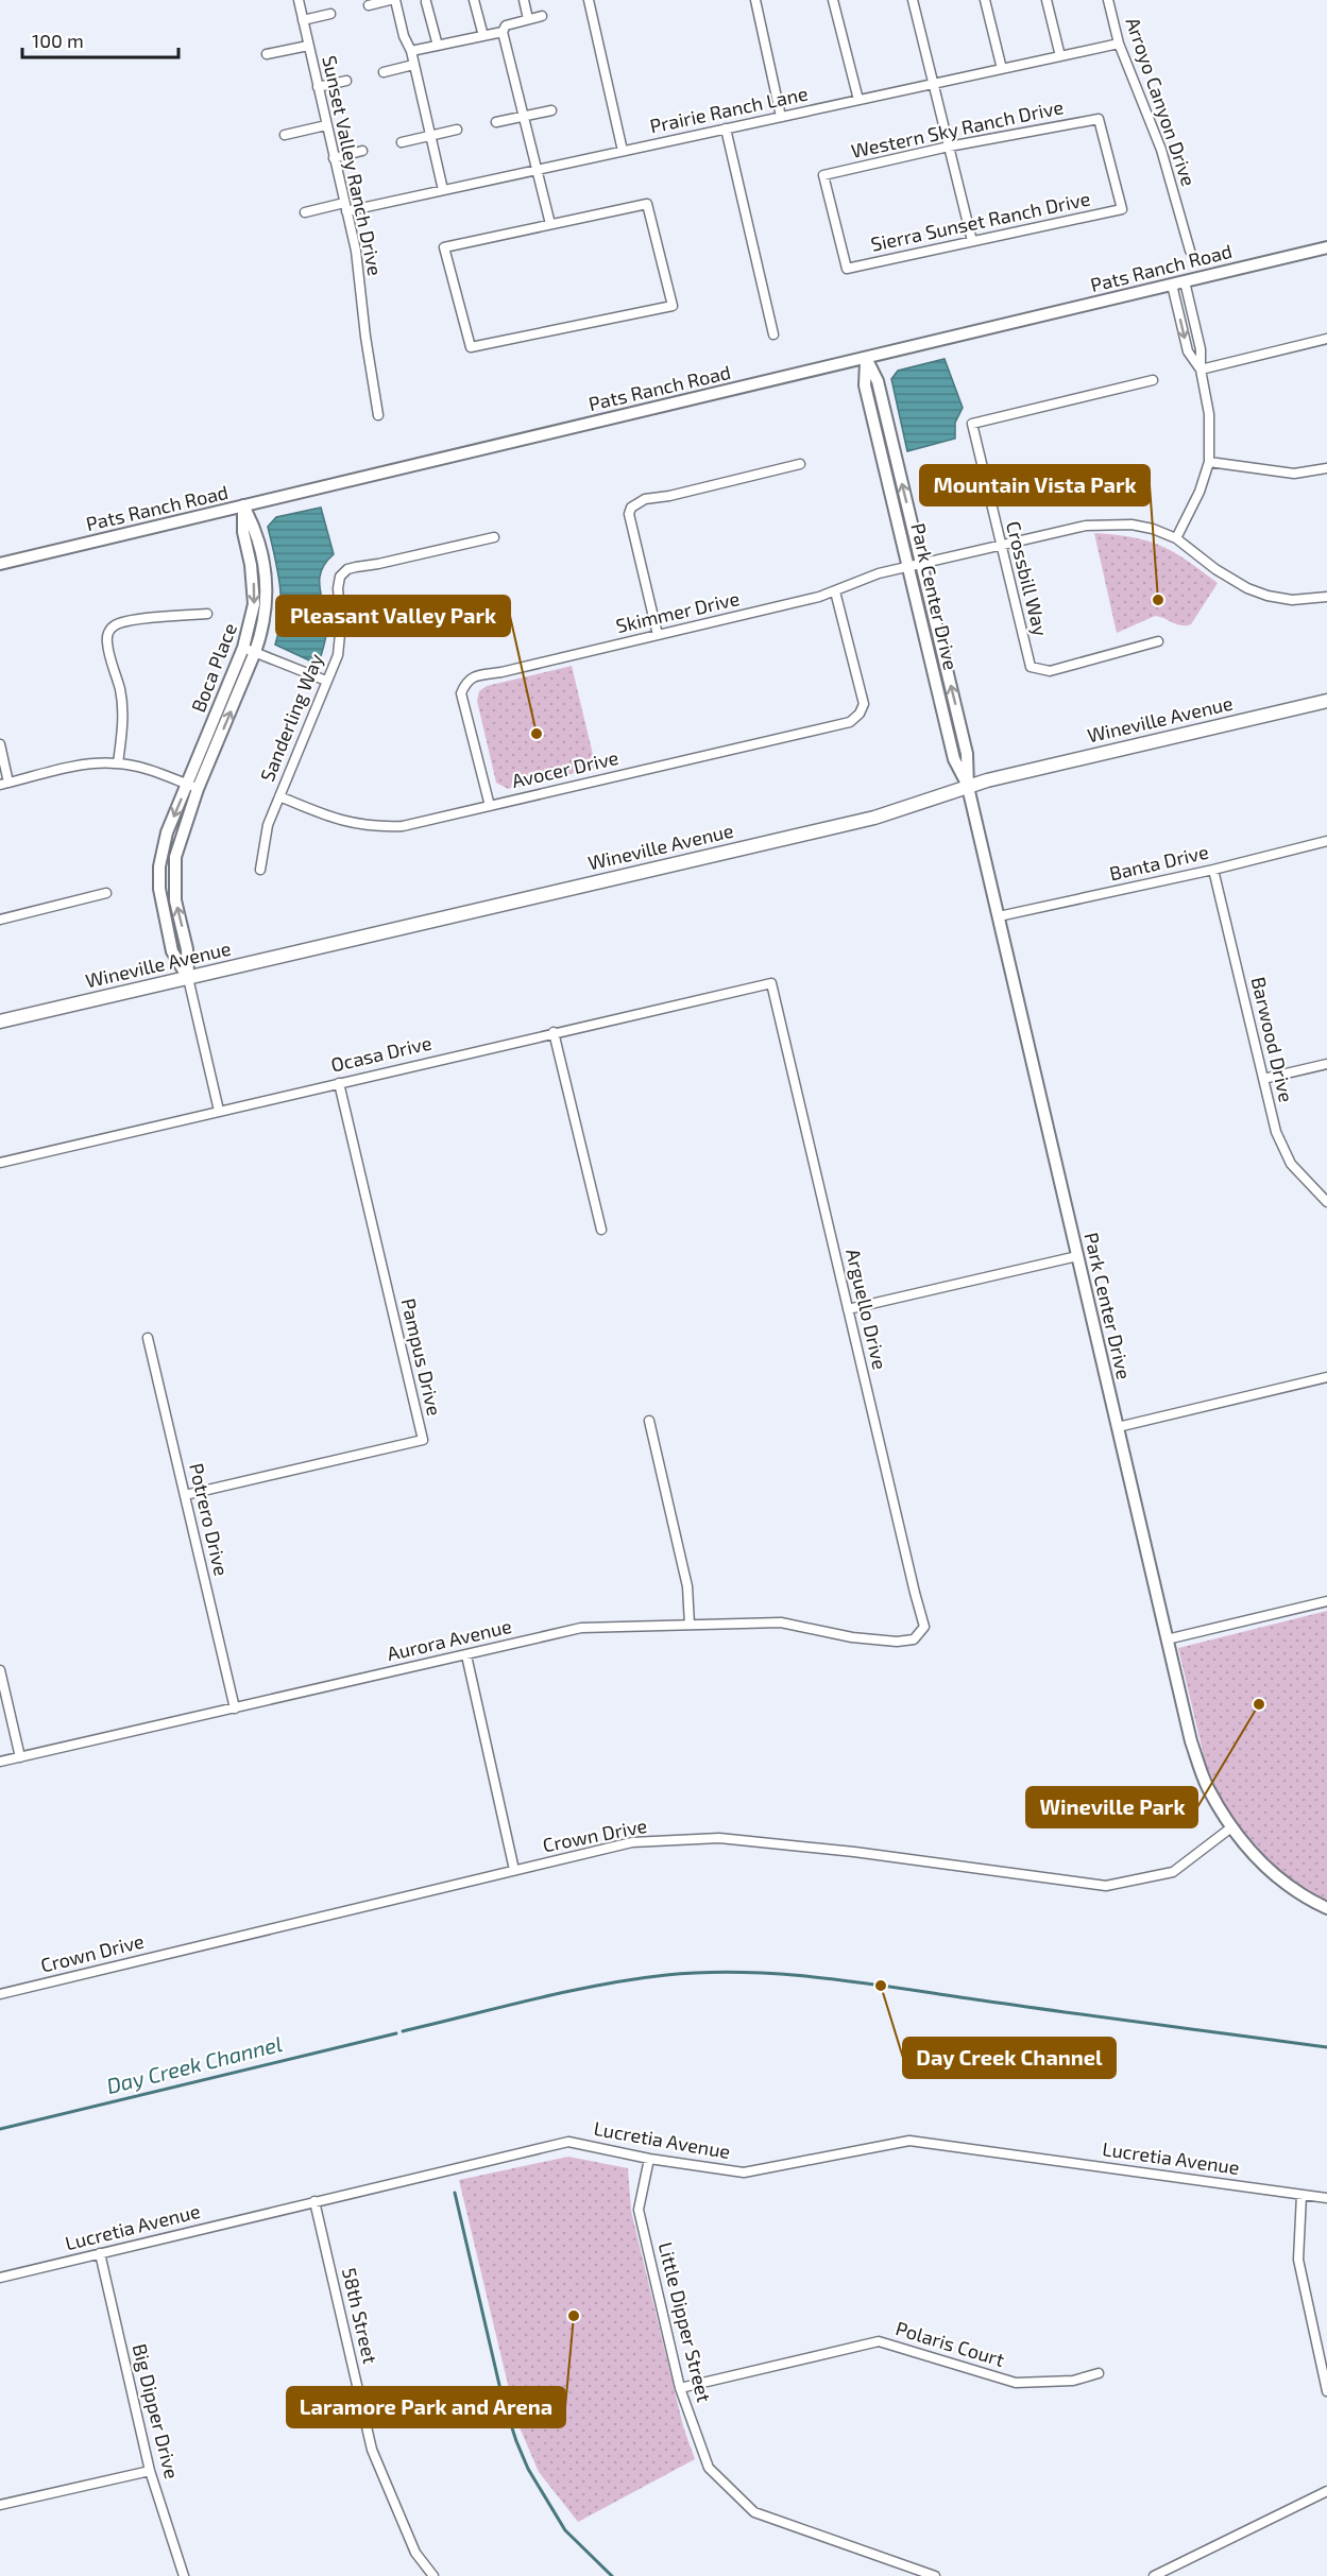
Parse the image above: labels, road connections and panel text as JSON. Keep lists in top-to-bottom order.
{
  "streets": {
    "main road": ["Wineville Avenue"],
    "street": [
      "Arroyo Canyon Drive",
      "Prairie Ranch Lane",
      "Western Sky Ranch Drive",
      "Sunset Valley Ranch Drive",
      "Sierra Sunset Ranch Drive",
      "Pats Ranch Road",
      "Crossbill Way",
      "Park Center Drive",
      "Skimmer Drive",
      "Boca Place",
      "Sanderling Way",
      "Avocer Drive",
      "Banta Drive",
      "Barwood Drive",
      "Ocasa Drive",
      "Arguello Drive",
      "Pampus Drive",
      "Potrero Drive",
      "Aurora Avenue",
      "Crown Drive",
      "Lucretia Avenue",
      "58th Street",
      "Little Dipper Street",
      "Polaris Court",
      "Big Dipper Drive"
    ]
  },
  "crossings": [
    ["Arroyo Canyon Drive", "Prairie Ranch Lane"],
    ["Prairie Ranch Lane", "Sunset Valley Ranch Drive"],
    ["Western Sky Ranch Drive", "Sierra Sunset Ranch Drive"],
    ["Pats Ranch Road", "Park Center Drive"],
    ["Pats Ranch Road", "Boca Place"],
    ["Crossbill Way", "Skimmer Drive"],
    ["Park Center Drive", "Skimmer Drive"],
    ["Park Center Drive", "Wineville Avenue"],
    ["Park Center Drive", "Banta Drive"],
    ["Park Center Drive", "Crown Drive"],
    ["Skimmer Drive", "Avocer Drive"],
    ["Boca Place", "Wineville Avenue"],
    ["Boca Place", "Ocasa Drive"],
    ["Sanderling Way", "Avocer Drive"],
    ["Banta Drive", "Barwood Drive"],
    ["Ocasa Drive", "Arguello Drive"],
    ["Ocasa Drive", "Pampus Drive"],
    ["Arguello Drive", "Aurora Avenue"],
    ["Pampus Drive", "Potrero Drive"],
    ["Potrero Drive", "Aurora Avenue"],
    ["Lucretia Avenue", "58th Street"],
    ["Lucretia Avenue", "Little Dipper Street"],
    ["Lucretia Avenue", "Big Dipper Drive"],
    ["Little Dipper Street", "Polaris Court"]
  ],
  "water": ["Day Creek Channel"],
  "places": [
    "Mountain Vista Park",
    "Pleasant Valley Park",
    "Wineville Park",
    "Day Creek Channel",
    "Laramore Park and Arena"
  ],
  "scale_bar": "100 m"
}
